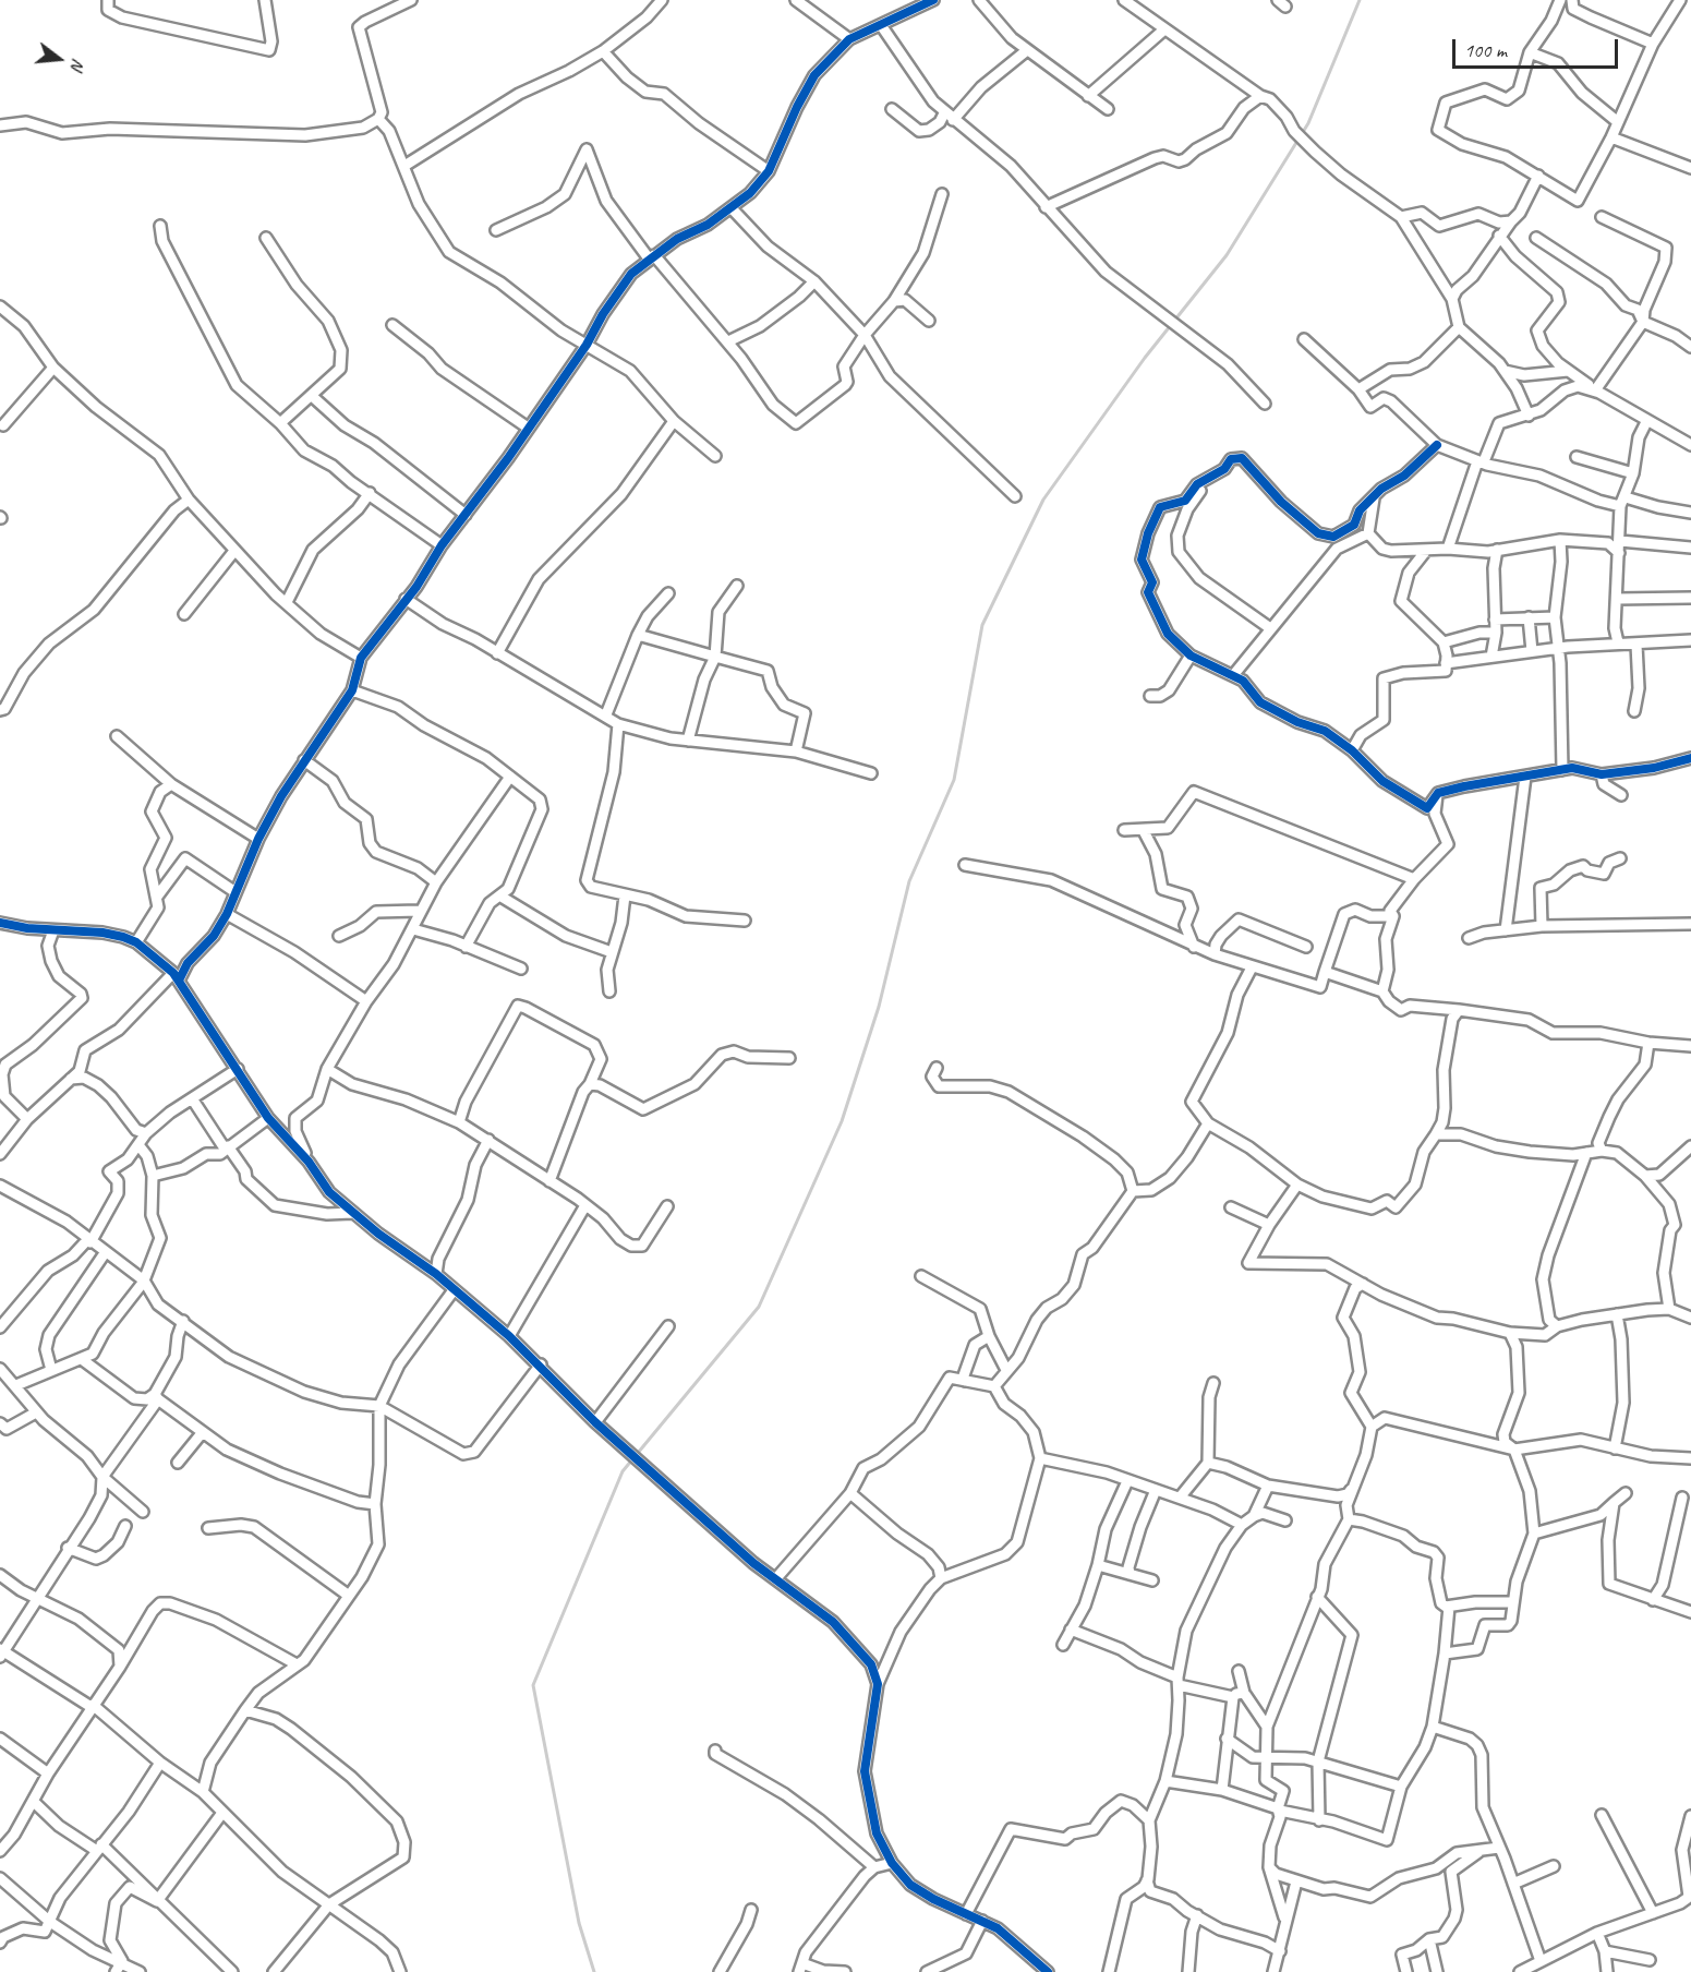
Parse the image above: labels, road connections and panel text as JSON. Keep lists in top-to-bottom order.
{
  "scale_bar": "100 m",
  "north": "right"
}
